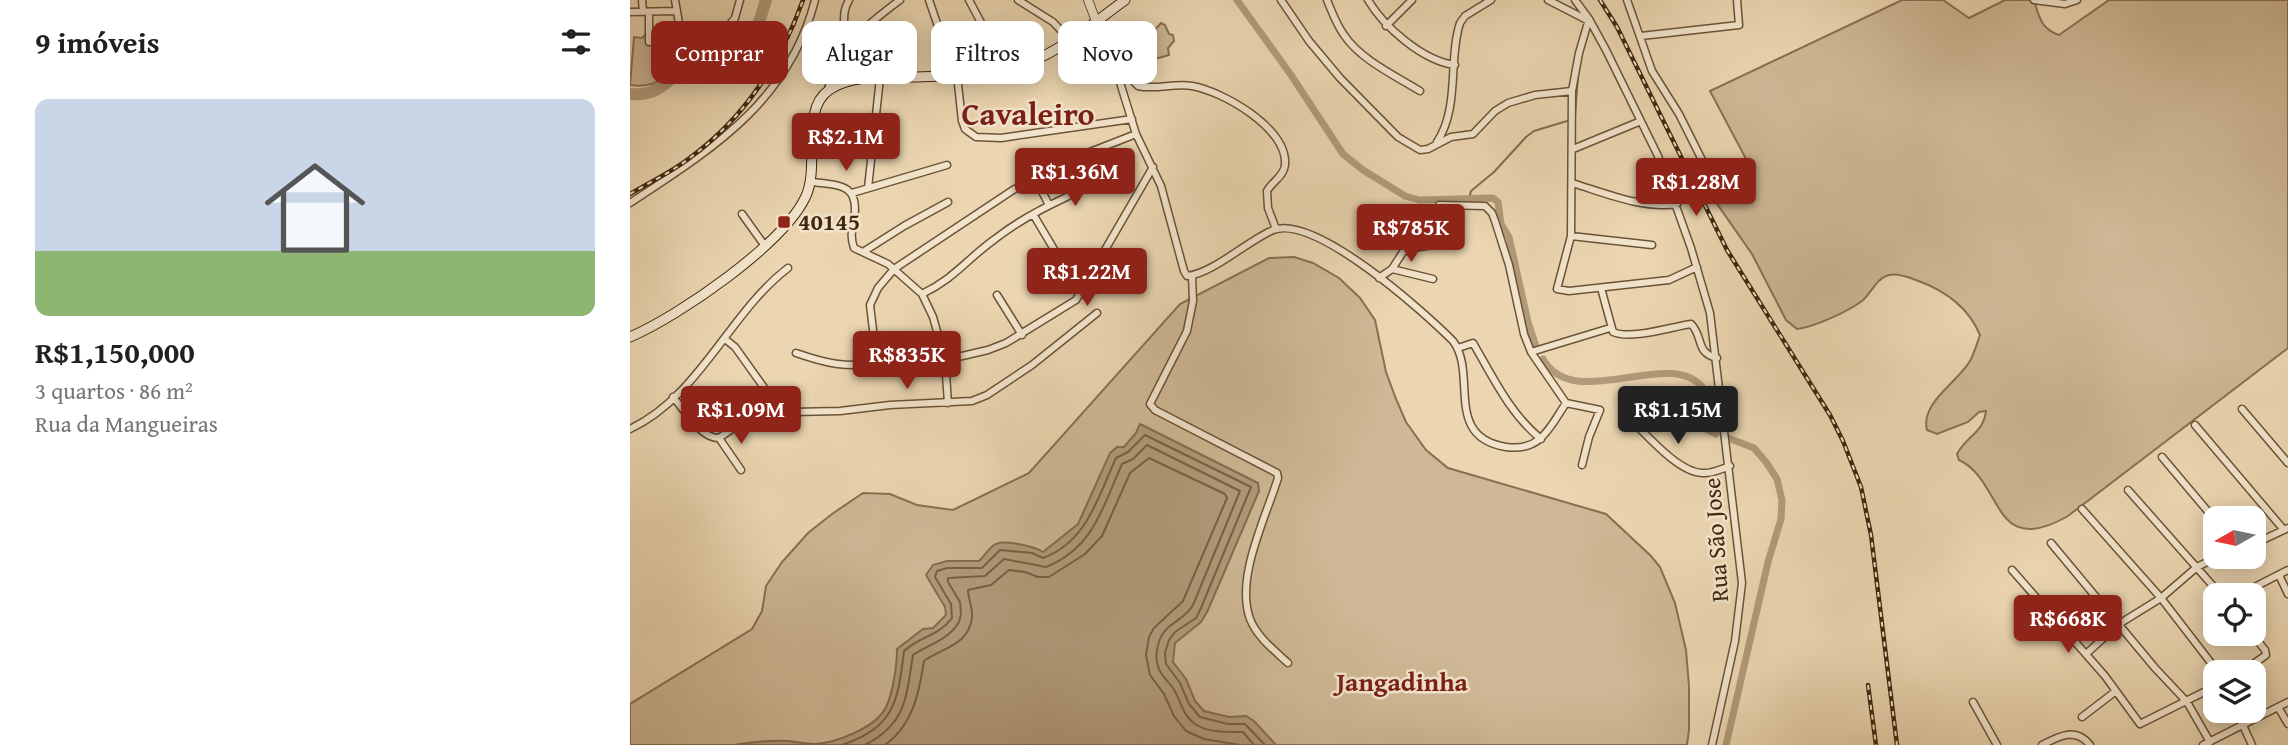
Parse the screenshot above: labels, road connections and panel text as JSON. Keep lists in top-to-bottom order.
{
  "streets": {
    "street": ["Rua São Jose"]
  },
  "districts": ["Cavaleiro", "Jangadinha"],
  "places": {
    "transit": ["40145"]
  },
  "north": "left",
  "page": {
    "heading": "9 imóveis",
    "chip": [
      "Comprar",
      "Alugar",
      "Filtros",
      "Novo"
    ],
    "list": [
      {
        "name": "R$1,150,000",
        "note": "3 quartos · 86 m² · Rua da Mangueiras"
      }
    ],
    "price": [
      "R$2.1M",
      "R$1.36M",
      "R$1.28M",
      "R$785K",
      "R$1.22M",
      "R$835K",
      "R$1.09M",
      "R$1.15M",
      "R$668K"
    ]
  }
}
